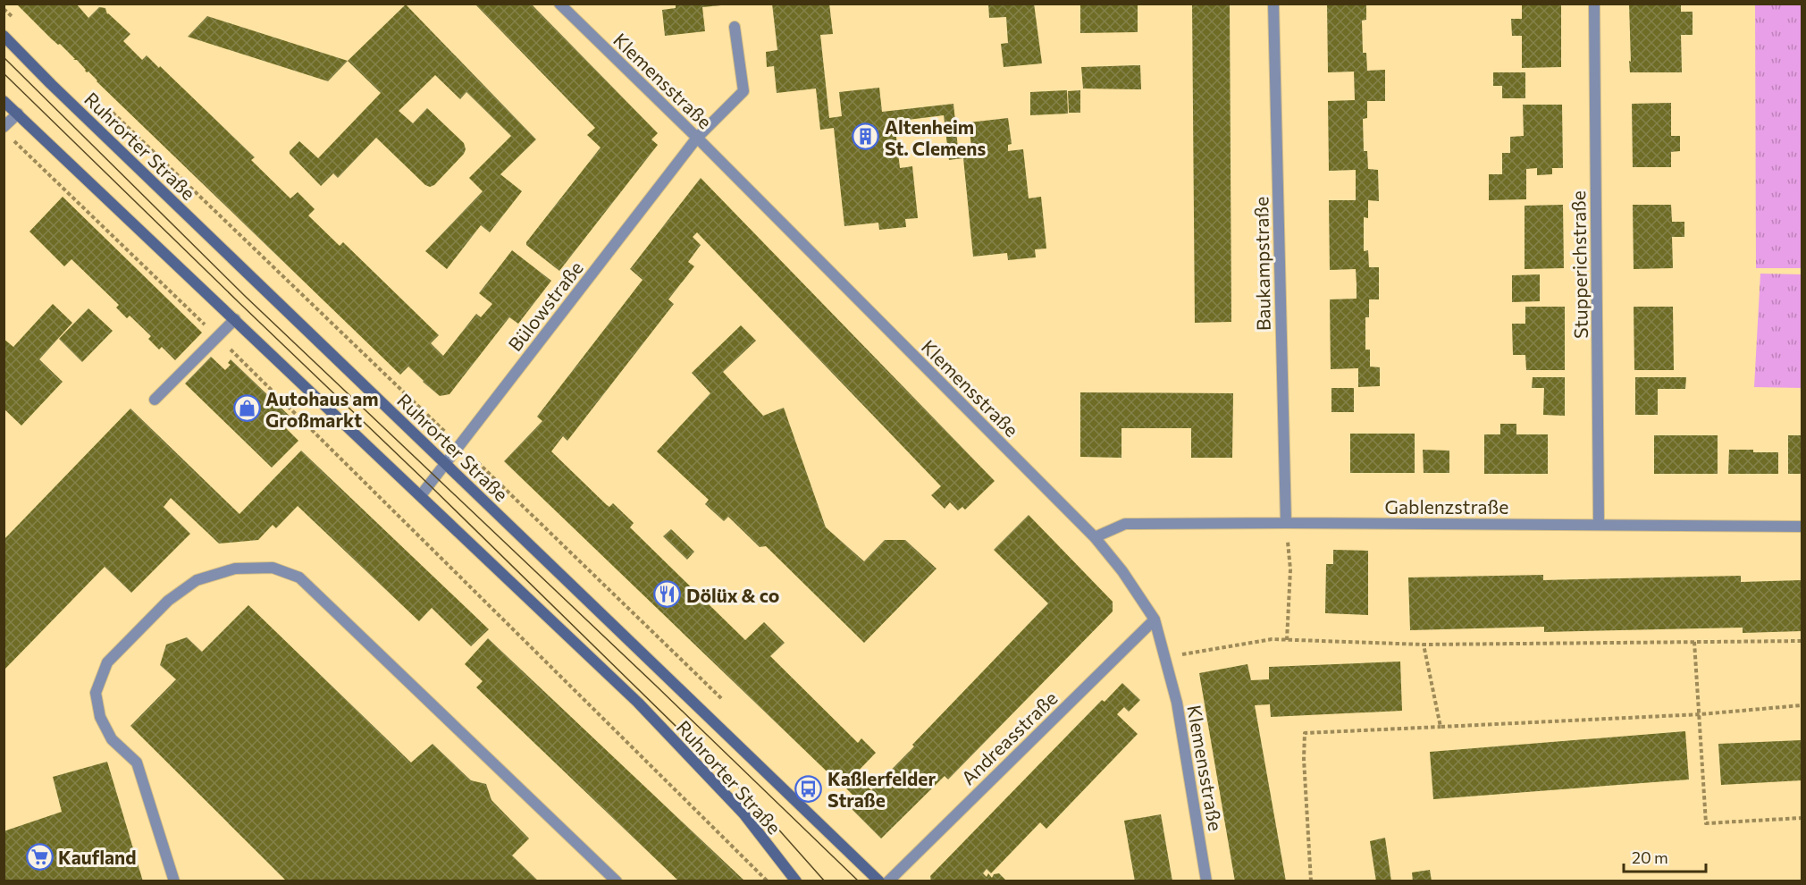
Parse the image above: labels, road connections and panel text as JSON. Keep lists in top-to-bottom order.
{
  "streets": {
    "main road": ["Ruhrorter Straße"],
    "street": [
      "Klemensstraße",
      "Baukampstraße",
      "Stupperichstraße",
      "Bülowstraße",
      "Gablenzstraße",
      "Andreasstraße"
    ]
  },
  "crossings": [
    ["Klemensstraße", "Bülowstraße"],
    ["Klemensstraße", "Gablenzstraße"],
    ["Klemensstraße", "Andreasstraße"],
    ["Ruhrorter Straße", "Bülowstraße"],
    ["Baukampstraße", "Gablenzstraße"],
    ["Stupperichstraße", "Gablenzstraße"]
  ],
  "places": {
    "building": ["Altenheim St. Clemens"],
    "shop": ["Autohaus am Großmarkt"],
    "restaurant": ["Dölüx & co"],
    "bus stop": ["Kaßlerfelder Straße"],
    "supermarket": ["Kaufland"]
  },
  "scale_bar": "20 m"
}
